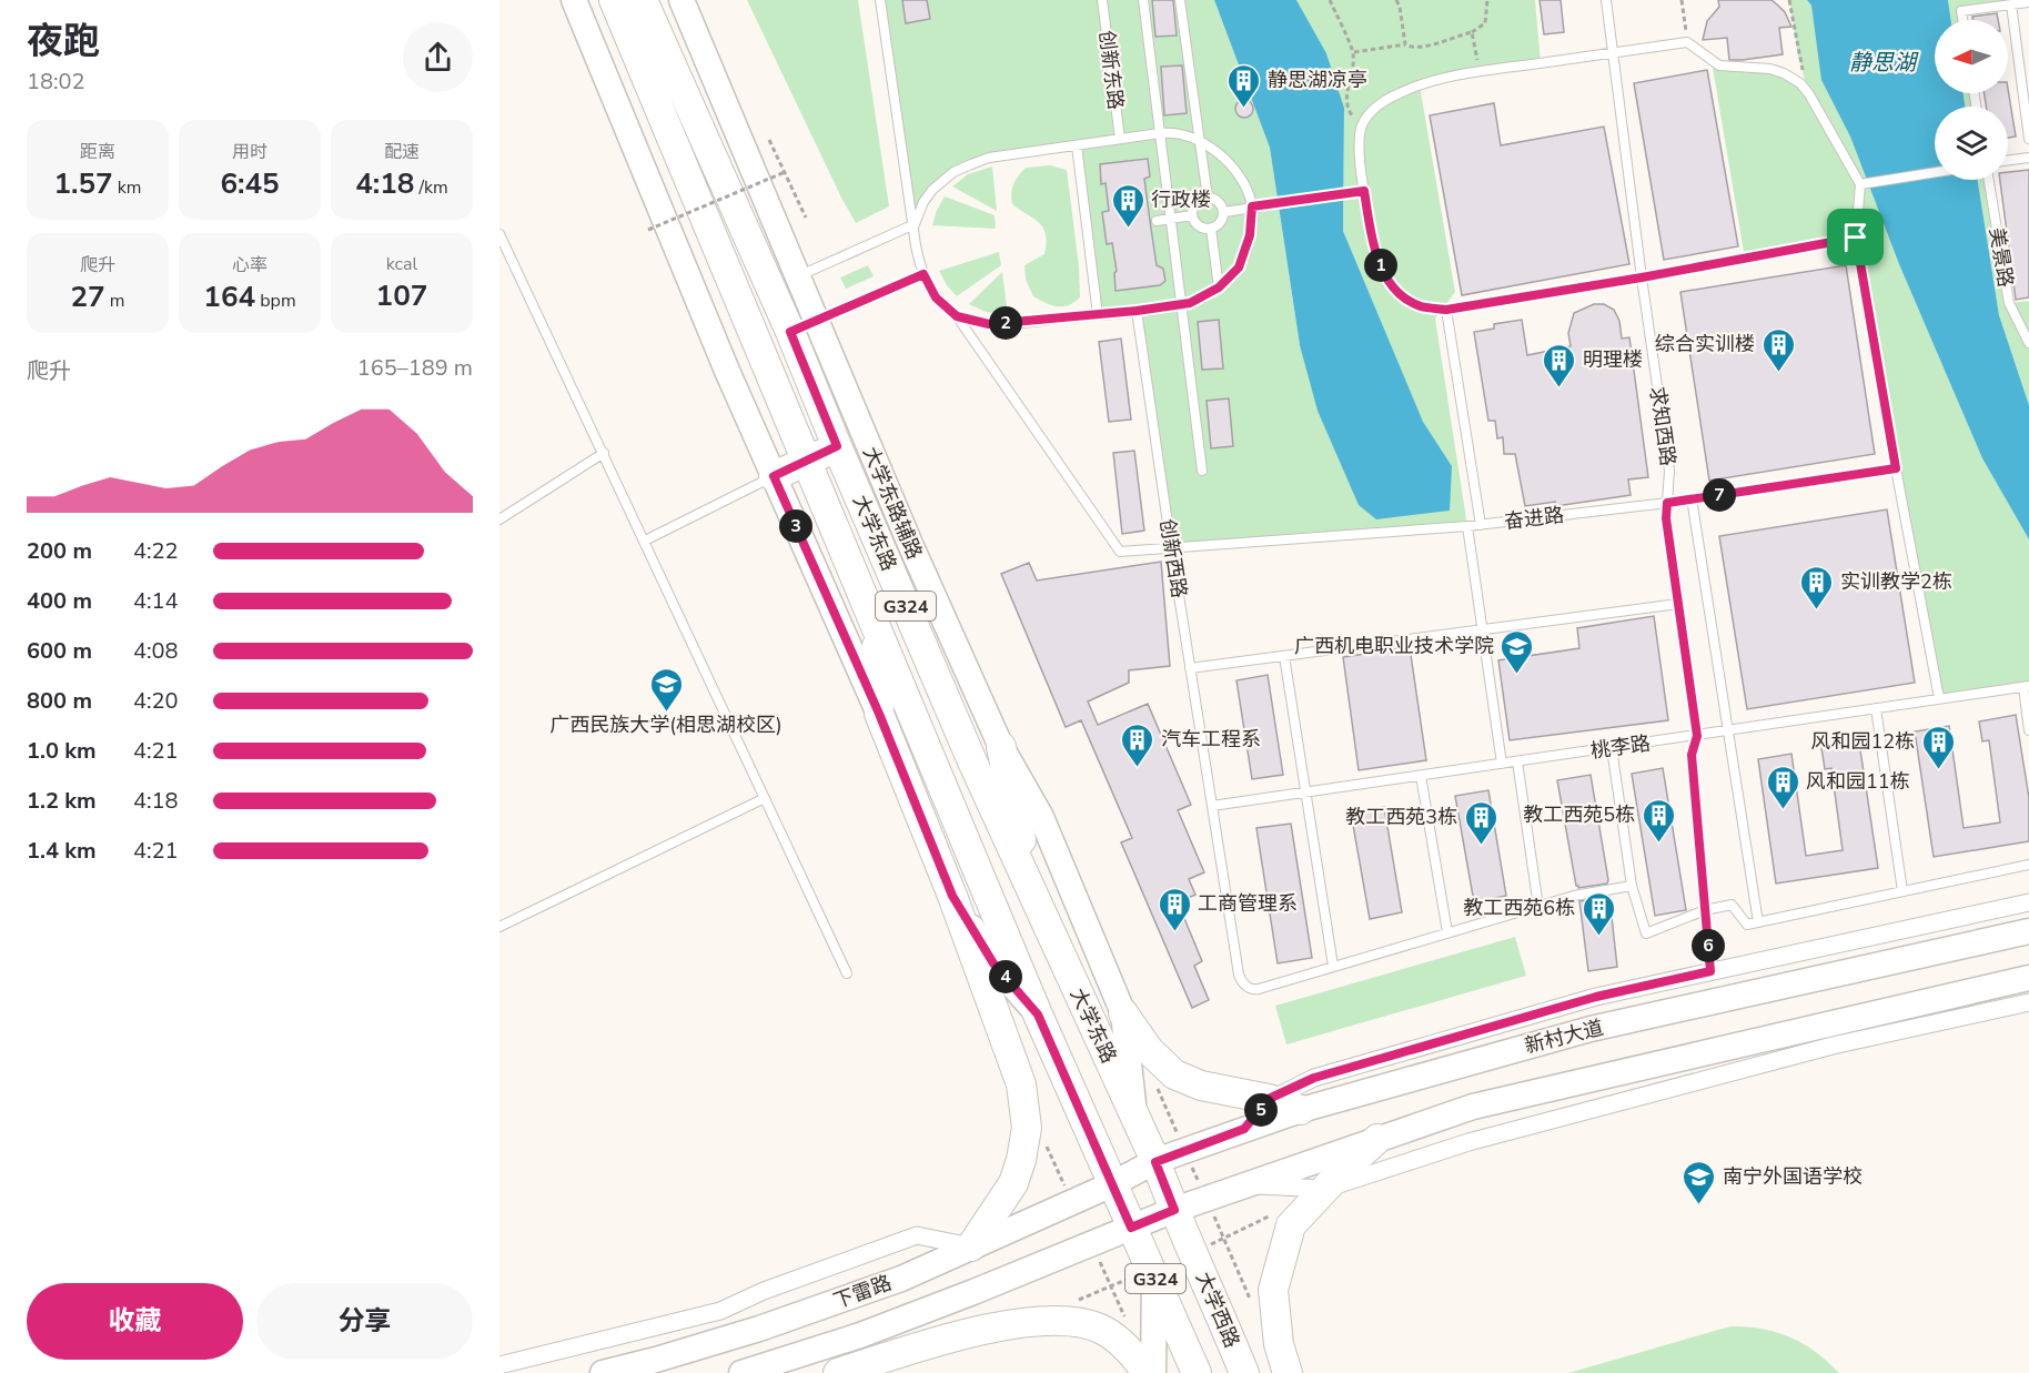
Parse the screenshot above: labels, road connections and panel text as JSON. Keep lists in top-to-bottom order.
{
  "streets": {
    "main road": [
      "大学东路辅路",
      "大学东路",
      "G324",
      "新村大道",
      "下雷路",
      "大学西路"
    ],
    "lane": [
      "创新东路",
      "美景路",
      "求知西路",
      "奋进路",
      "创新西路",
      "桃李路"
    ]
  },
  "crossings": [
    ["求知西路", "奋进路"],
    ["求知西路", "桃李路"],
    ["大学东路辅路", "大学东路"],
    ["奋进路", "创新西路"],
    ["大学东路", "G324"],
    ["大学东路", "新村大道"],
    ["大学东路", "下雷路"],
    ["大学东路", "大学西路"],
    ["创新西路", "桃李路"],
    ["G324", "新村大道"],
    ["G324", "下雷路"],
    ["新村大道", "下雷路"]
  ],
  "water": ["静思湖"],
  "places": {
    "building": [
      "静思湖凉亭",
      "行政楼",
      "综合实训楼",
      "明理楼",
      "实训教学2栋",
      "汽车工程系",
      "风和园12栋",
      "风和园11栋",
      "教工西苑5栋",
      "教工西苑3栋",
      "工商管理系",
      "教工西苑6栋"
    ],
    "school or university": ["广西机电职业技术学院", "广西民族大学(相思湖校区)", "南宁外国语学校"]
  },
  "north": "left",
  "page": {
    "heading": ["夜跑", "18:02"],
    "stats": [
      ["距离", "1.57 km"],
      ["用时", "6:45"],
      ["配速", "4:18 /km"],
      ["爬升", "27 m"],
      ["心率", "164 bpm"],
      ["kcal", "107"]
    ],
    "pins": [
      "1",
      "2",
      "7",
      "3",
      "6",
      "4",
      "5"
    ],
    "chart": ["爬升", "165–189 m"],
    "list": [
      {
        "name": "200 m",
        "note": "4:22"
      },
      {
        "name": "400 m",
        "note": "4:14"
      },
      {
        "name": "600 m",
        "note": "4:08"
      },
      {
        "name": "800 m",
        "note": "4:20"
      },
      {
        "name": "1.0 km",
        "note": "4:21"
      },
      {
        "name": "1.2 km",
        "note": "4:18"
      },
      {
        "name": "1.4 km",
        "note": "4:21"
      }
    ],
    "buttons": ["收藏", "分享"]
  }
}
